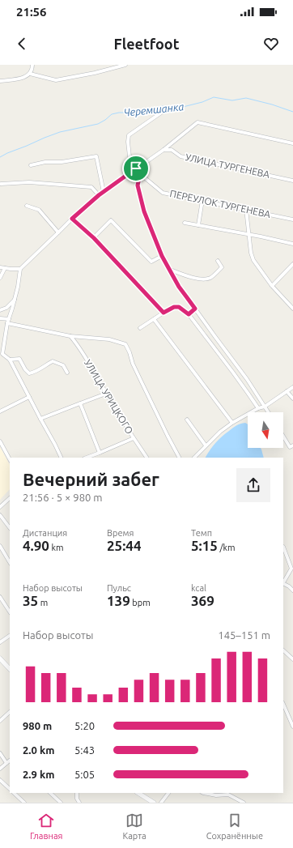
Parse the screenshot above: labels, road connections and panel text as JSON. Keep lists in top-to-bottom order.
{
  "streets": {
    "street": ["УЛИЦА ТУРГЕНЕВА", "ПЕРЕУЛОК ТУРГЕНЕВА", "УЛИЦА УРИЦКОГО"]
  },
  "water": ["Черемшанка"],
  "north": "bottom",
  "page": {
    "status": "21:56",
    "header": "Fleetfoot",
    "heading": ["Вечерний забег", "21:56 · 5 × 980 m"],
    "stats": [
      ["Дистанция", "4.90 km"],
      ["Время", "25:44"],
      ["Темп", "5:15 /km"],
      ["Набор высоты", "35 m"],
      ["Пульс", "139 bpm"],
      ["kcal", "369"]
    ],
    "chart": ["Набор высоты", "145–151 m"],
    "list": [
      {
        "name": "980 m",
        "note": "5:20"
      },
      {
        "name": "2.0 km",
        "note": "5:43"
      },
      {
        "name": "2.9 km",
        "note": "5:05"
      }
    ],
    "tabs": ["Главная", "Карта", "Сохранённые"]
  }
}
